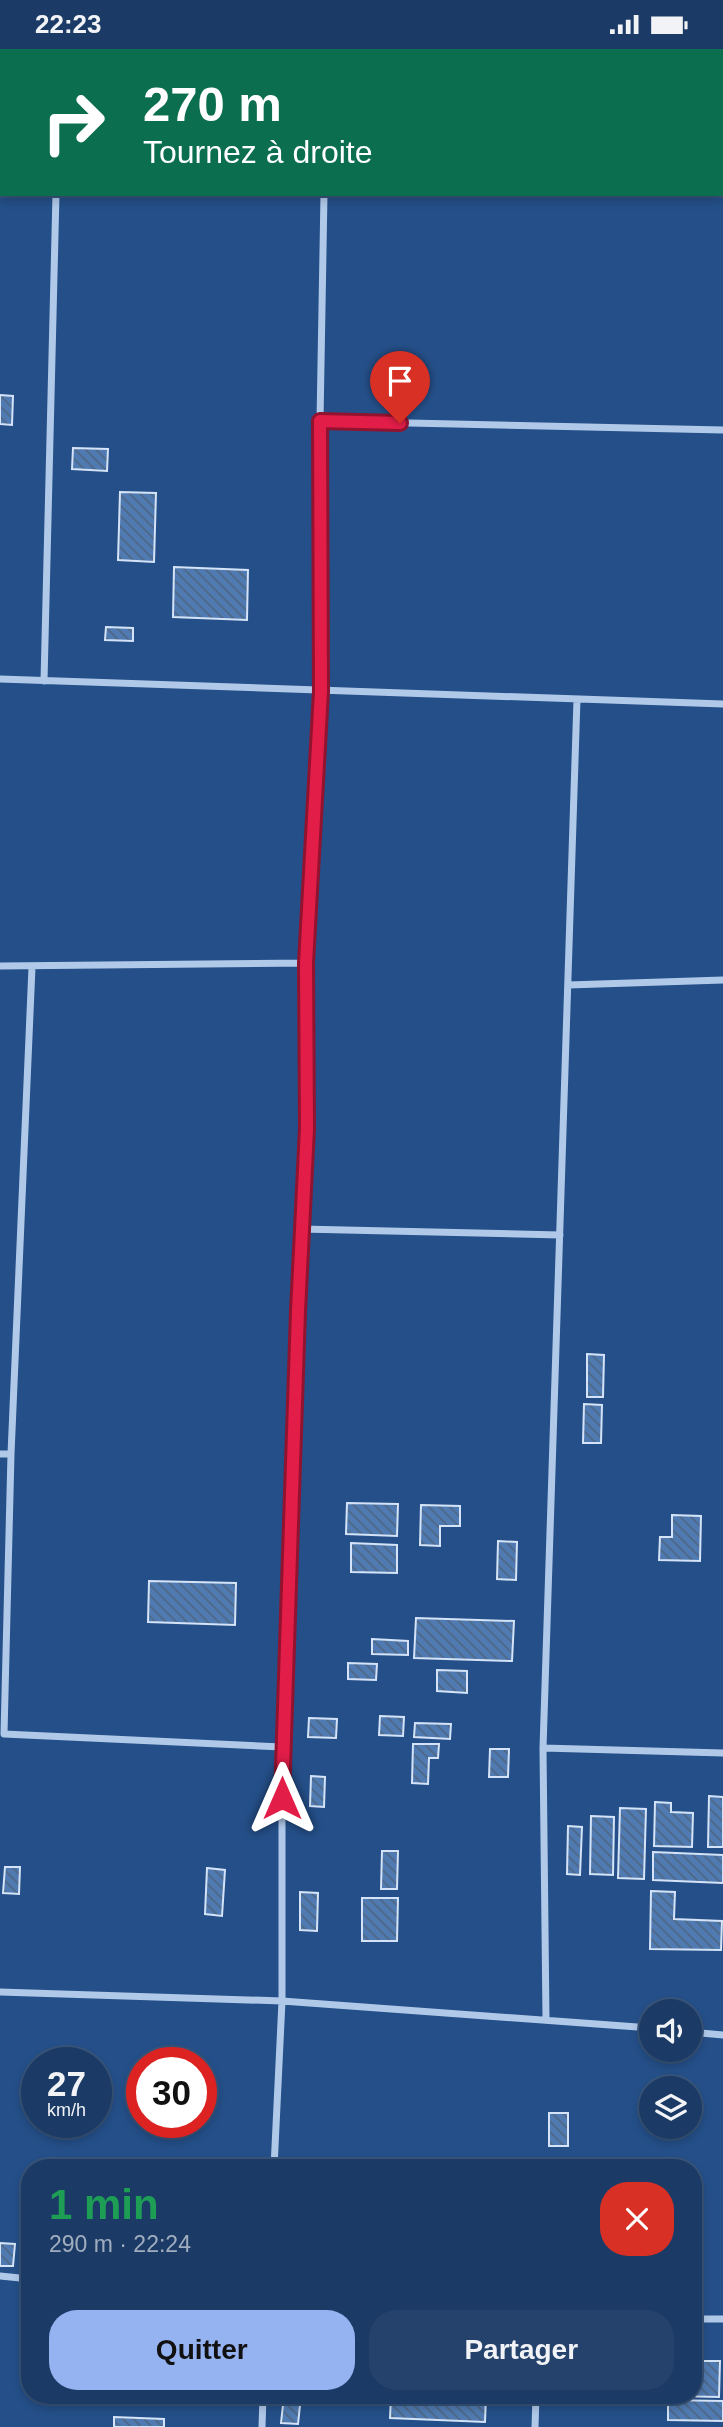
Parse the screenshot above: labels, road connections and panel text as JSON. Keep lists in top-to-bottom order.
{
  "page": {
    "status": "22:23",
    "turn": ["270 m", "Tournez à droite"],
    "speed": "27 km/h",
    "limit": "30",
    "heading": ["1 min", "290 m · 22:24"],
    "buttons": ["Quitter", "Partager"]
  }
}
